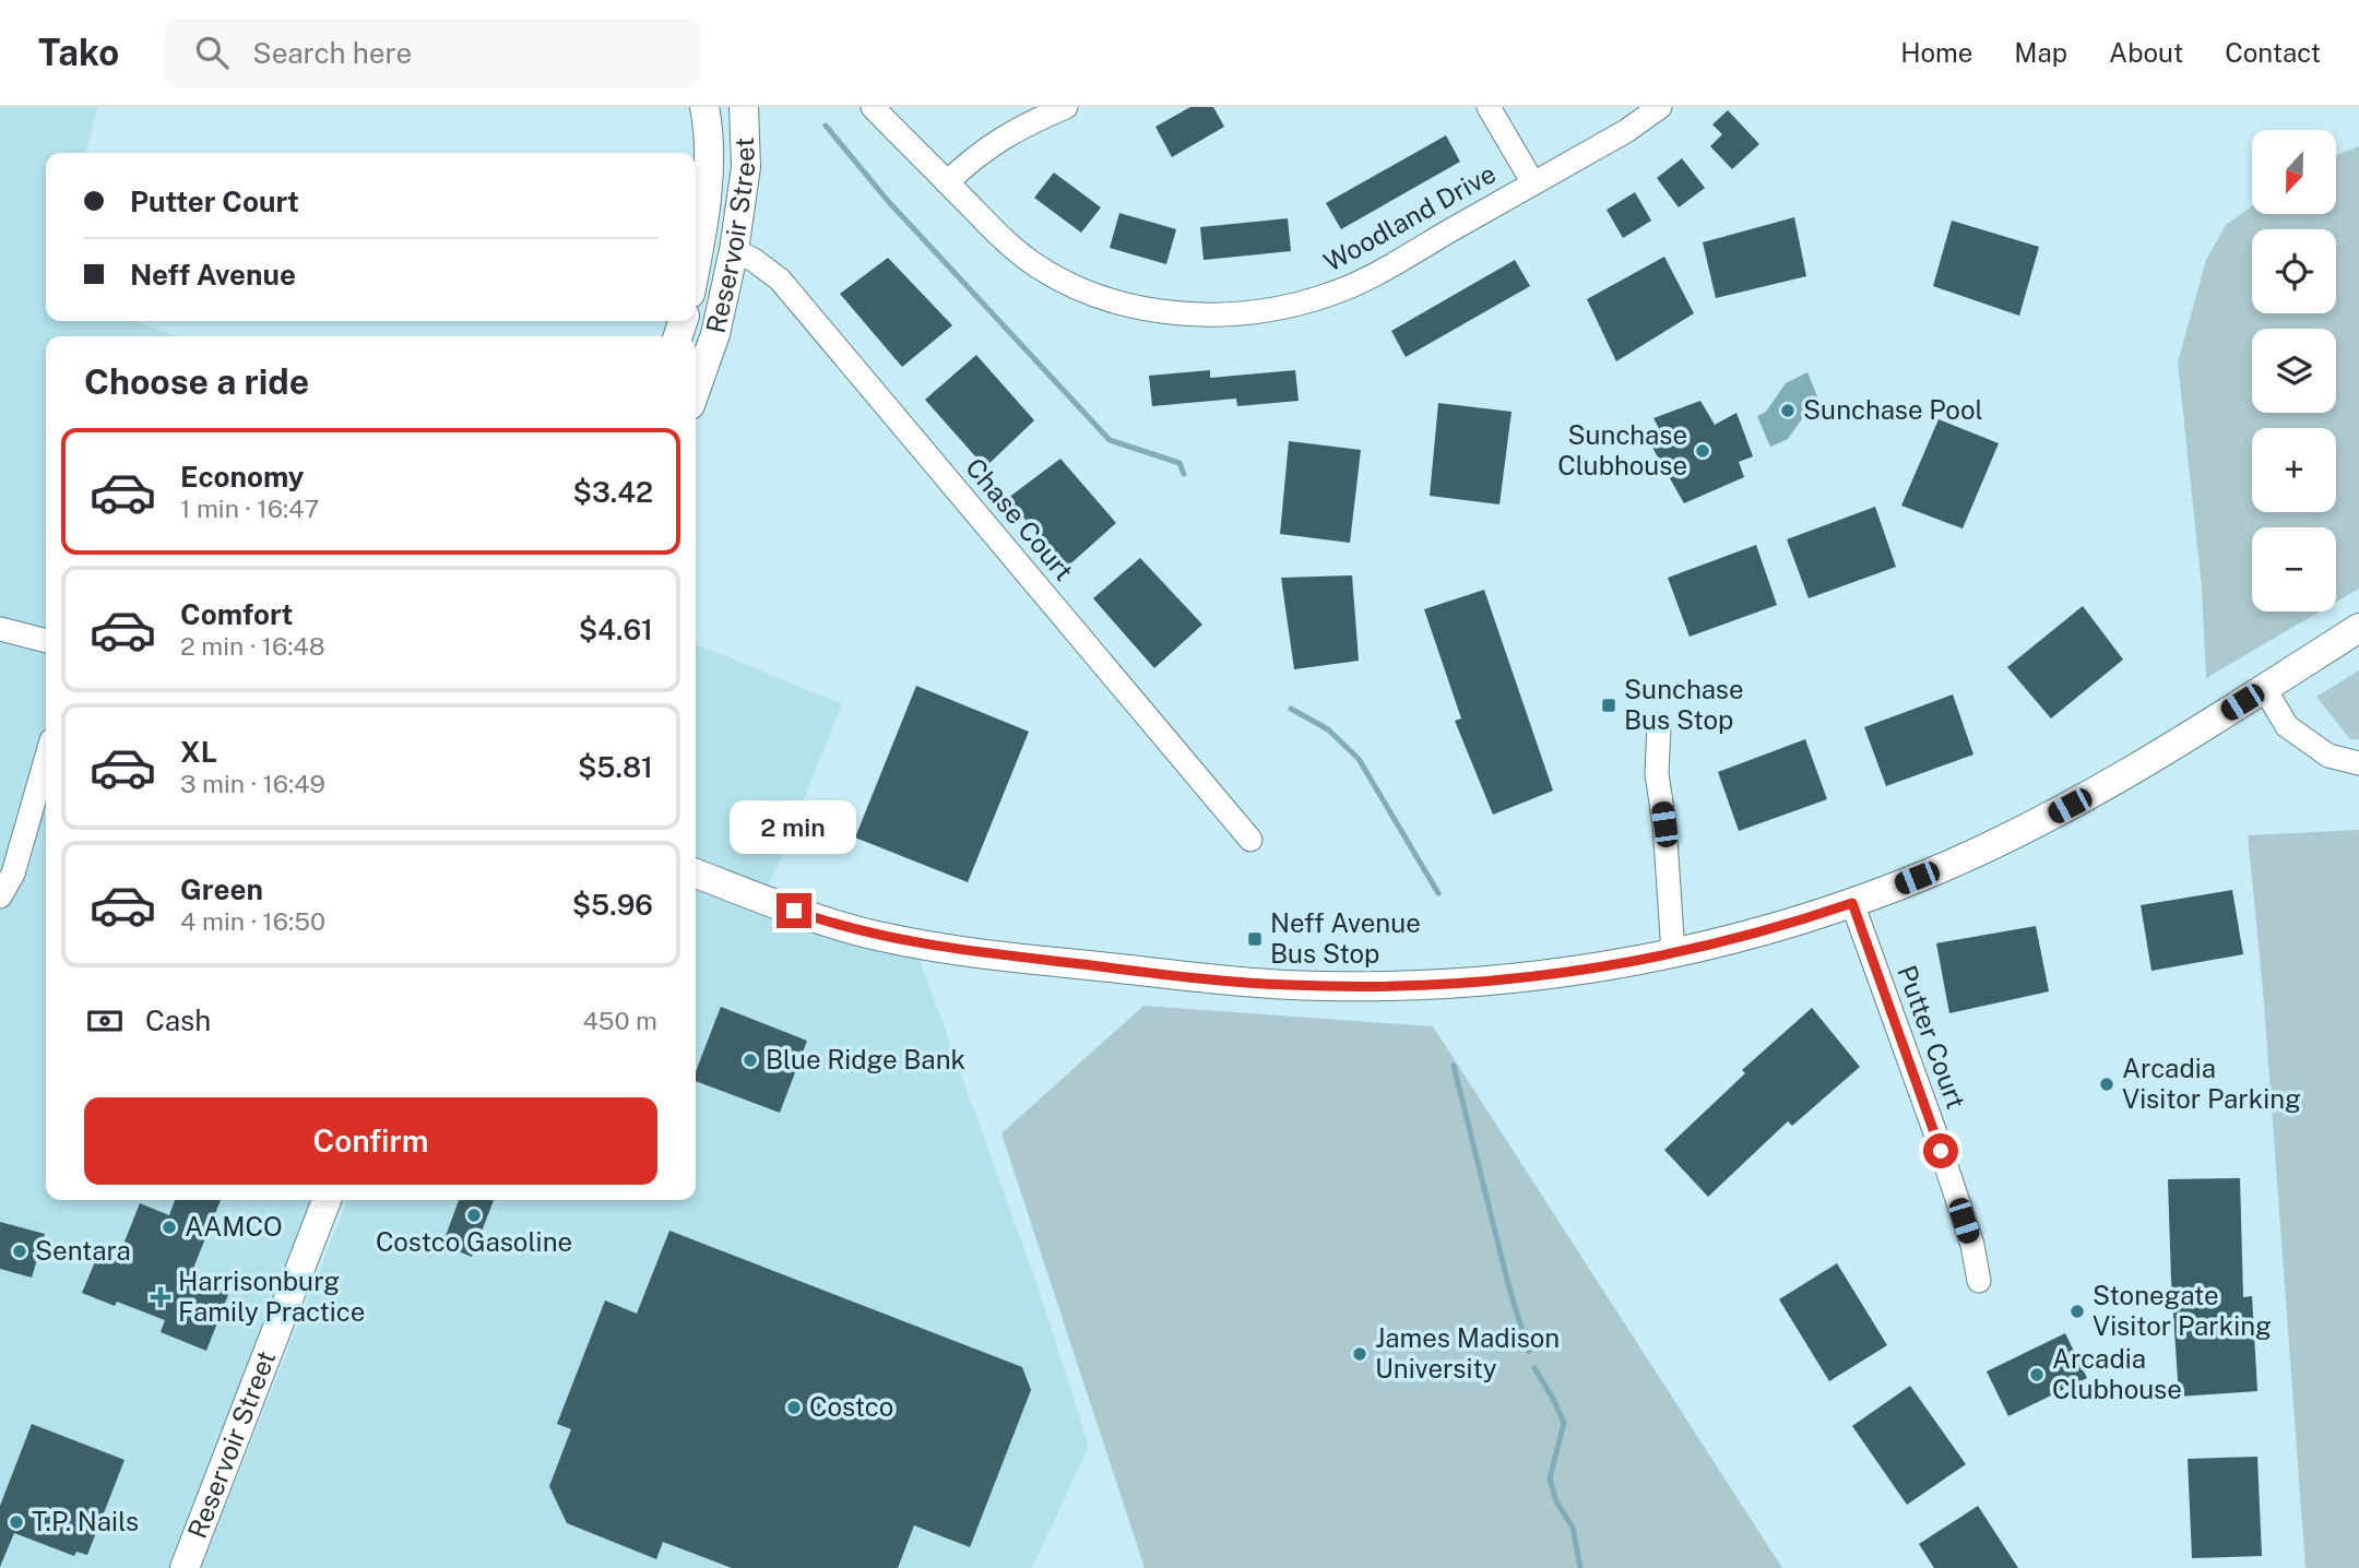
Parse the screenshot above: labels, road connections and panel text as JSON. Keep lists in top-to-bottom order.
{
  "streets": {
    "main road": ["Reservoir Street"],
    "street": ["Woodland Drive", "Chase Court", "Putter Court"]
  },
  "crossings": [
    ["Reservoir Street", "Chase Court"]
  ],
  "places": {
    "other": [
      "Sunchase Pool",
      "Sunchase Clubhouse",
      "Blue Ridge Bank",
      "Arcadia Visitor Parking",
      "Costco Gasoline",
      "AAMCO",
      "Sentara",
      "Stonegate Visitor Parking",
      "James Madison University",
      "Arcadia Clubhouse",
      "Costco",
      "T.P. Nails"
    ],
    "transit": ["Sunchase Bus Stop", "Neff Avenue Bus Stop"],
    "health": ["Harrisonburg Family Practice"]
  },
  "north": "bottom",
  "page": {
    "header": "Tako",
    "search": "Search here",
    "nav": [
      "Home",
      "Map",
      "About",
      "Contact"
    ],
    "map_buttons": ["+", "−"],
    "banner": ["Putter Court", "Neff Avenue"],
    "heading": "Choose a ride",
    "list": [
      {
        "name": "Economy",
        "note": "1 min · 16:47",
        "value": "$3.42"
      },
      {
        "name": "Comfort",
        "note": "2 min · 16:48",
        "value": "$4.61"
      },
      {
        "name": "XL",
        "note": "3 min · 16:49",
        "value": "$5.81"
      },
      {
        "name": "Green",
        "note": "4 min · 16:50",
        "value": "$5.96"
      }
    ],
    "bubble": "2 min",
    "pay": ["Cash", "450 m"],
    "buttons": "Confirm"
  }
}
